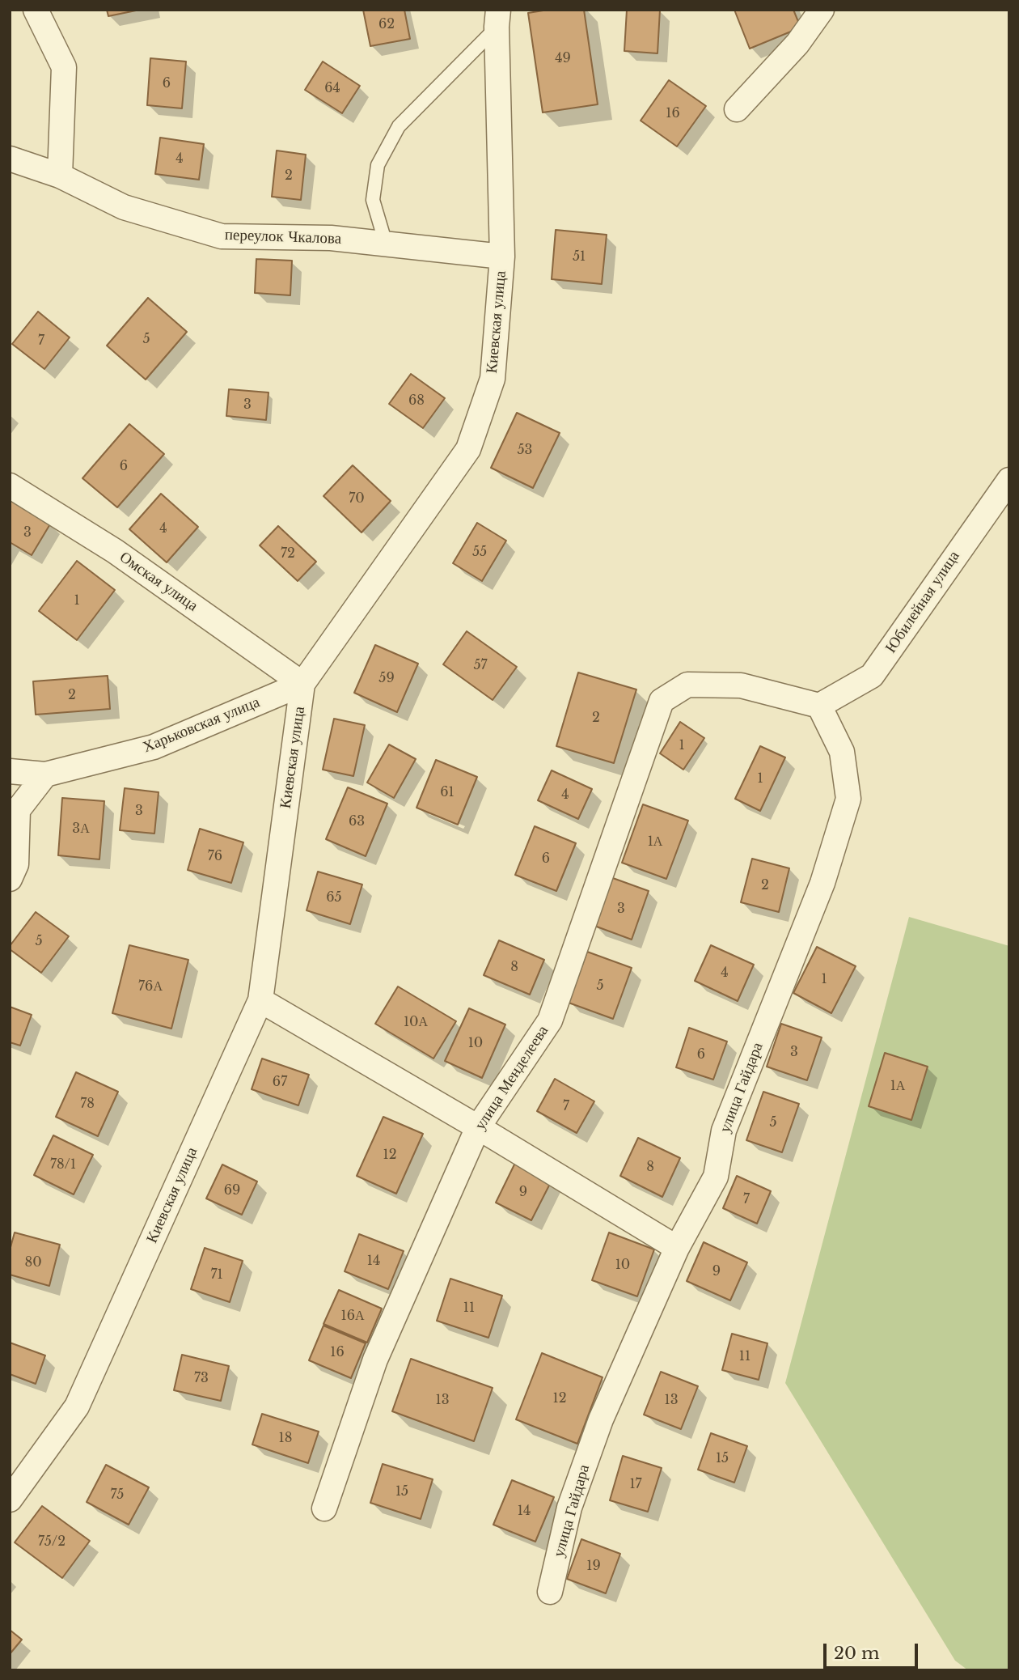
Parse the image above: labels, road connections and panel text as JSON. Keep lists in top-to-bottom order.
{
  "streets": {
    "street": [
      "переулок Чкалова",
      "Киевская улица",
      "Омская улица",
      "Юбилейная улица",
      "Харьковская улица",
      "улица Менделеева",
      "улица Гайдара"
    ]
  },
  "crossings": [
    ["переулок Чкалова", "Киевская улица"],
    ["Киевская улица", "Омская улица"],
    ["Киевская улица", "Харьковская улица"],
    ["Омская улица", "Харьковская улица"],
    ["Юбилейная улица", "улица Менделеева"],
    ["Юбилейная улица", "улица Гайдара"],
    ["улица Менделеева", "улица Гайдара"]
  ],
  "house_numbers": [
    "62",
    "49",
    "6",
    "64",
    "16",
    "4",
    "2",
    "51",
    "5",
    "7",
    "68",
    "3",
    "53",
    "6",
    "70",
    "4",
    "3",
    "55",
    "72",
    "1",
    "57",
    "59",
    "2",
    "2",
    "1",
    "1",
    "61",
    "4",
    "3",
    "63",
    "3А",
    "1А",
    "76",
    "6",
    "2",
    "65",
    "3",
    "5",
    "8",
    "4",
    "1",
    "5",
    "76А",
    "10А",
    "10",
    "3",
    "6",
    "67",
    "1А",
    "78",
    "7",
    "5",
    "12",
    "78/1",
    "8",
    "69",
    "9",
    "7",
    "14",
    "80",
    "10",
    "9",
    "71",
    "11",
    "16А",
    "16",
    "11",
    "73",
    "12",
    "13",
    "13",
    "18",
    "15",
    "17",
    "15",
    "75",
    "14",
    "75/2",
    "19"
  ],
  "scale_bar": "20 m"
}
